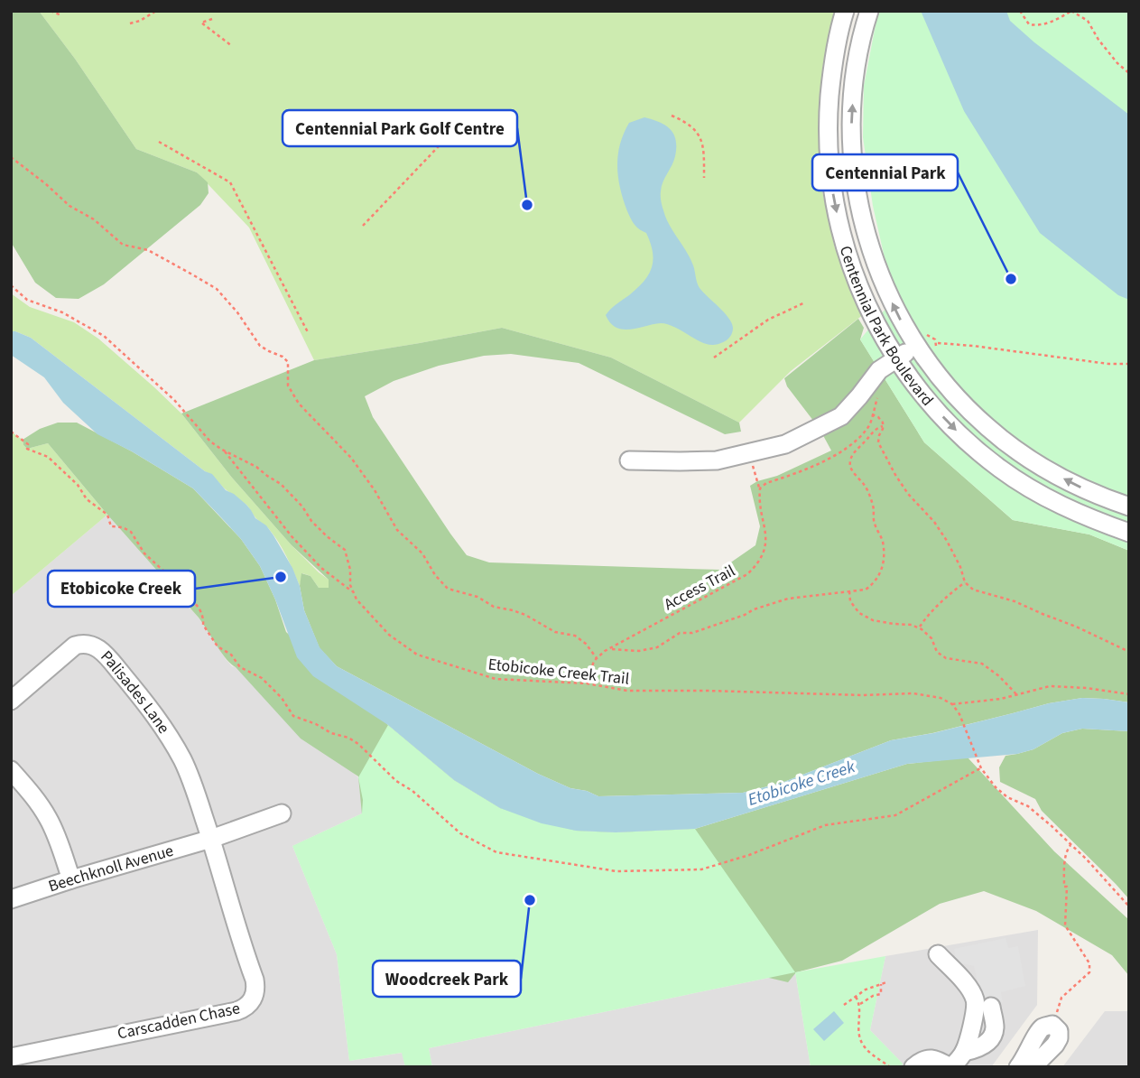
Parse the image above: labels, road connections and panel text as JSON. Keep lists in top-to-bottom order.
{
  "streets": {
    "street": [
      "Centennial Park Boulevard",
      "Palisades Lane",
      "Beechknoll Avenue",
      "Carscadden Chase"
    ],
    "path": ["Access Trail", "Etobicoke Creek Trail"]
  },
  "crossings": [
    ["Palisades Lane", "Beechknoll Avenue"],
    ["Palisades Lane", "Carscadden Chase"],
    ["Beechknoll Avenue", "Carscadden Chase"]
  ],
  "water": ["Etobicoke Creek"],
  "places": [
    "Centennial Park Golf Centre",
    "Centennial Park",
    "Etobicoke Creek",
    "Woodcreek Park"
  ]
}
